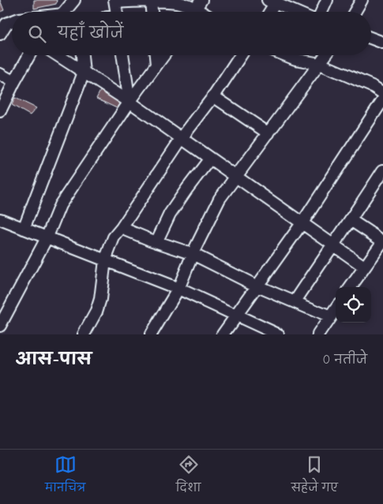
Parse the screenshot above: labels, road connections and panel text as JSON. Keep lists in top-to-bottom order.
{
  "page": {
    "search": "यहाँ खोजें",
    "heading": ["आस-पास", "0 नतीजे"],
    "nav": ["मानचित्र", "दिशा", "सहेजे गए"]
  }
}
